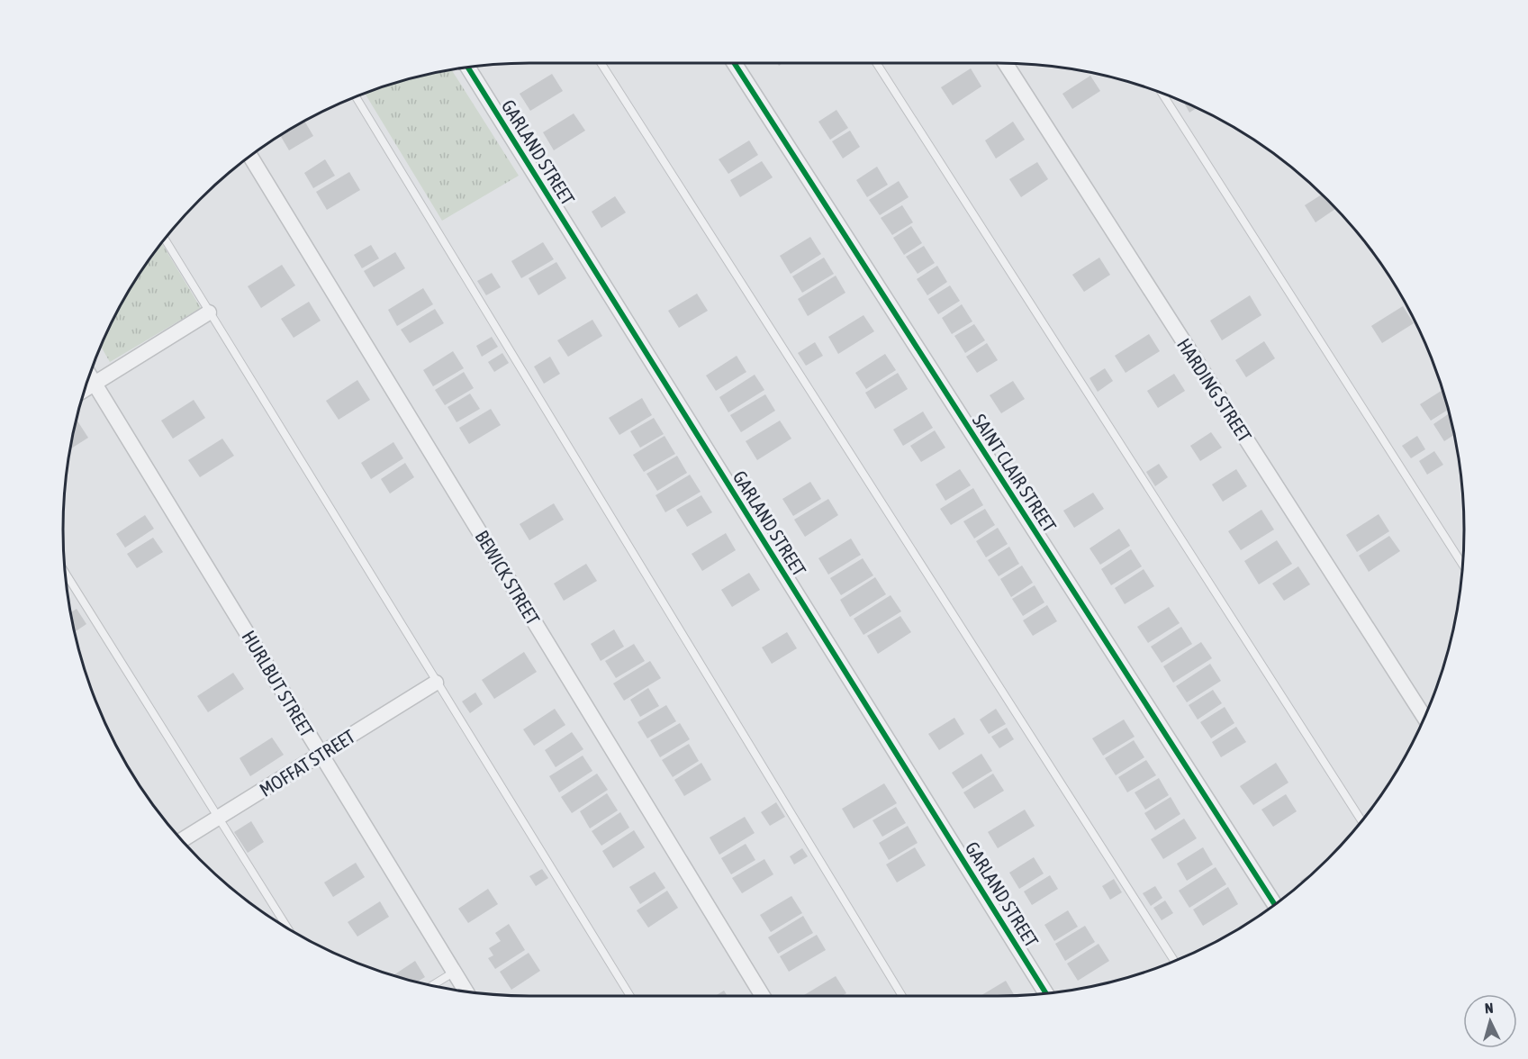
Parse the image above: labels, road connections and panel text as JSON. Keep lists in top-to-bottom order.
{
  "streets": {
    "street": [
      "GARLAND STREET",
      "HARDING STREET",
      "SAINT CLAIR STREET",
      "BEWICK STREET",
      "HURLBUT STREET",
      "MOFFAT STREET"
    ]
  },
  "crossings": [
    ["HURLBUT STREET", "MOFFAT STREET"]
  ],
  "north": "top"
}
